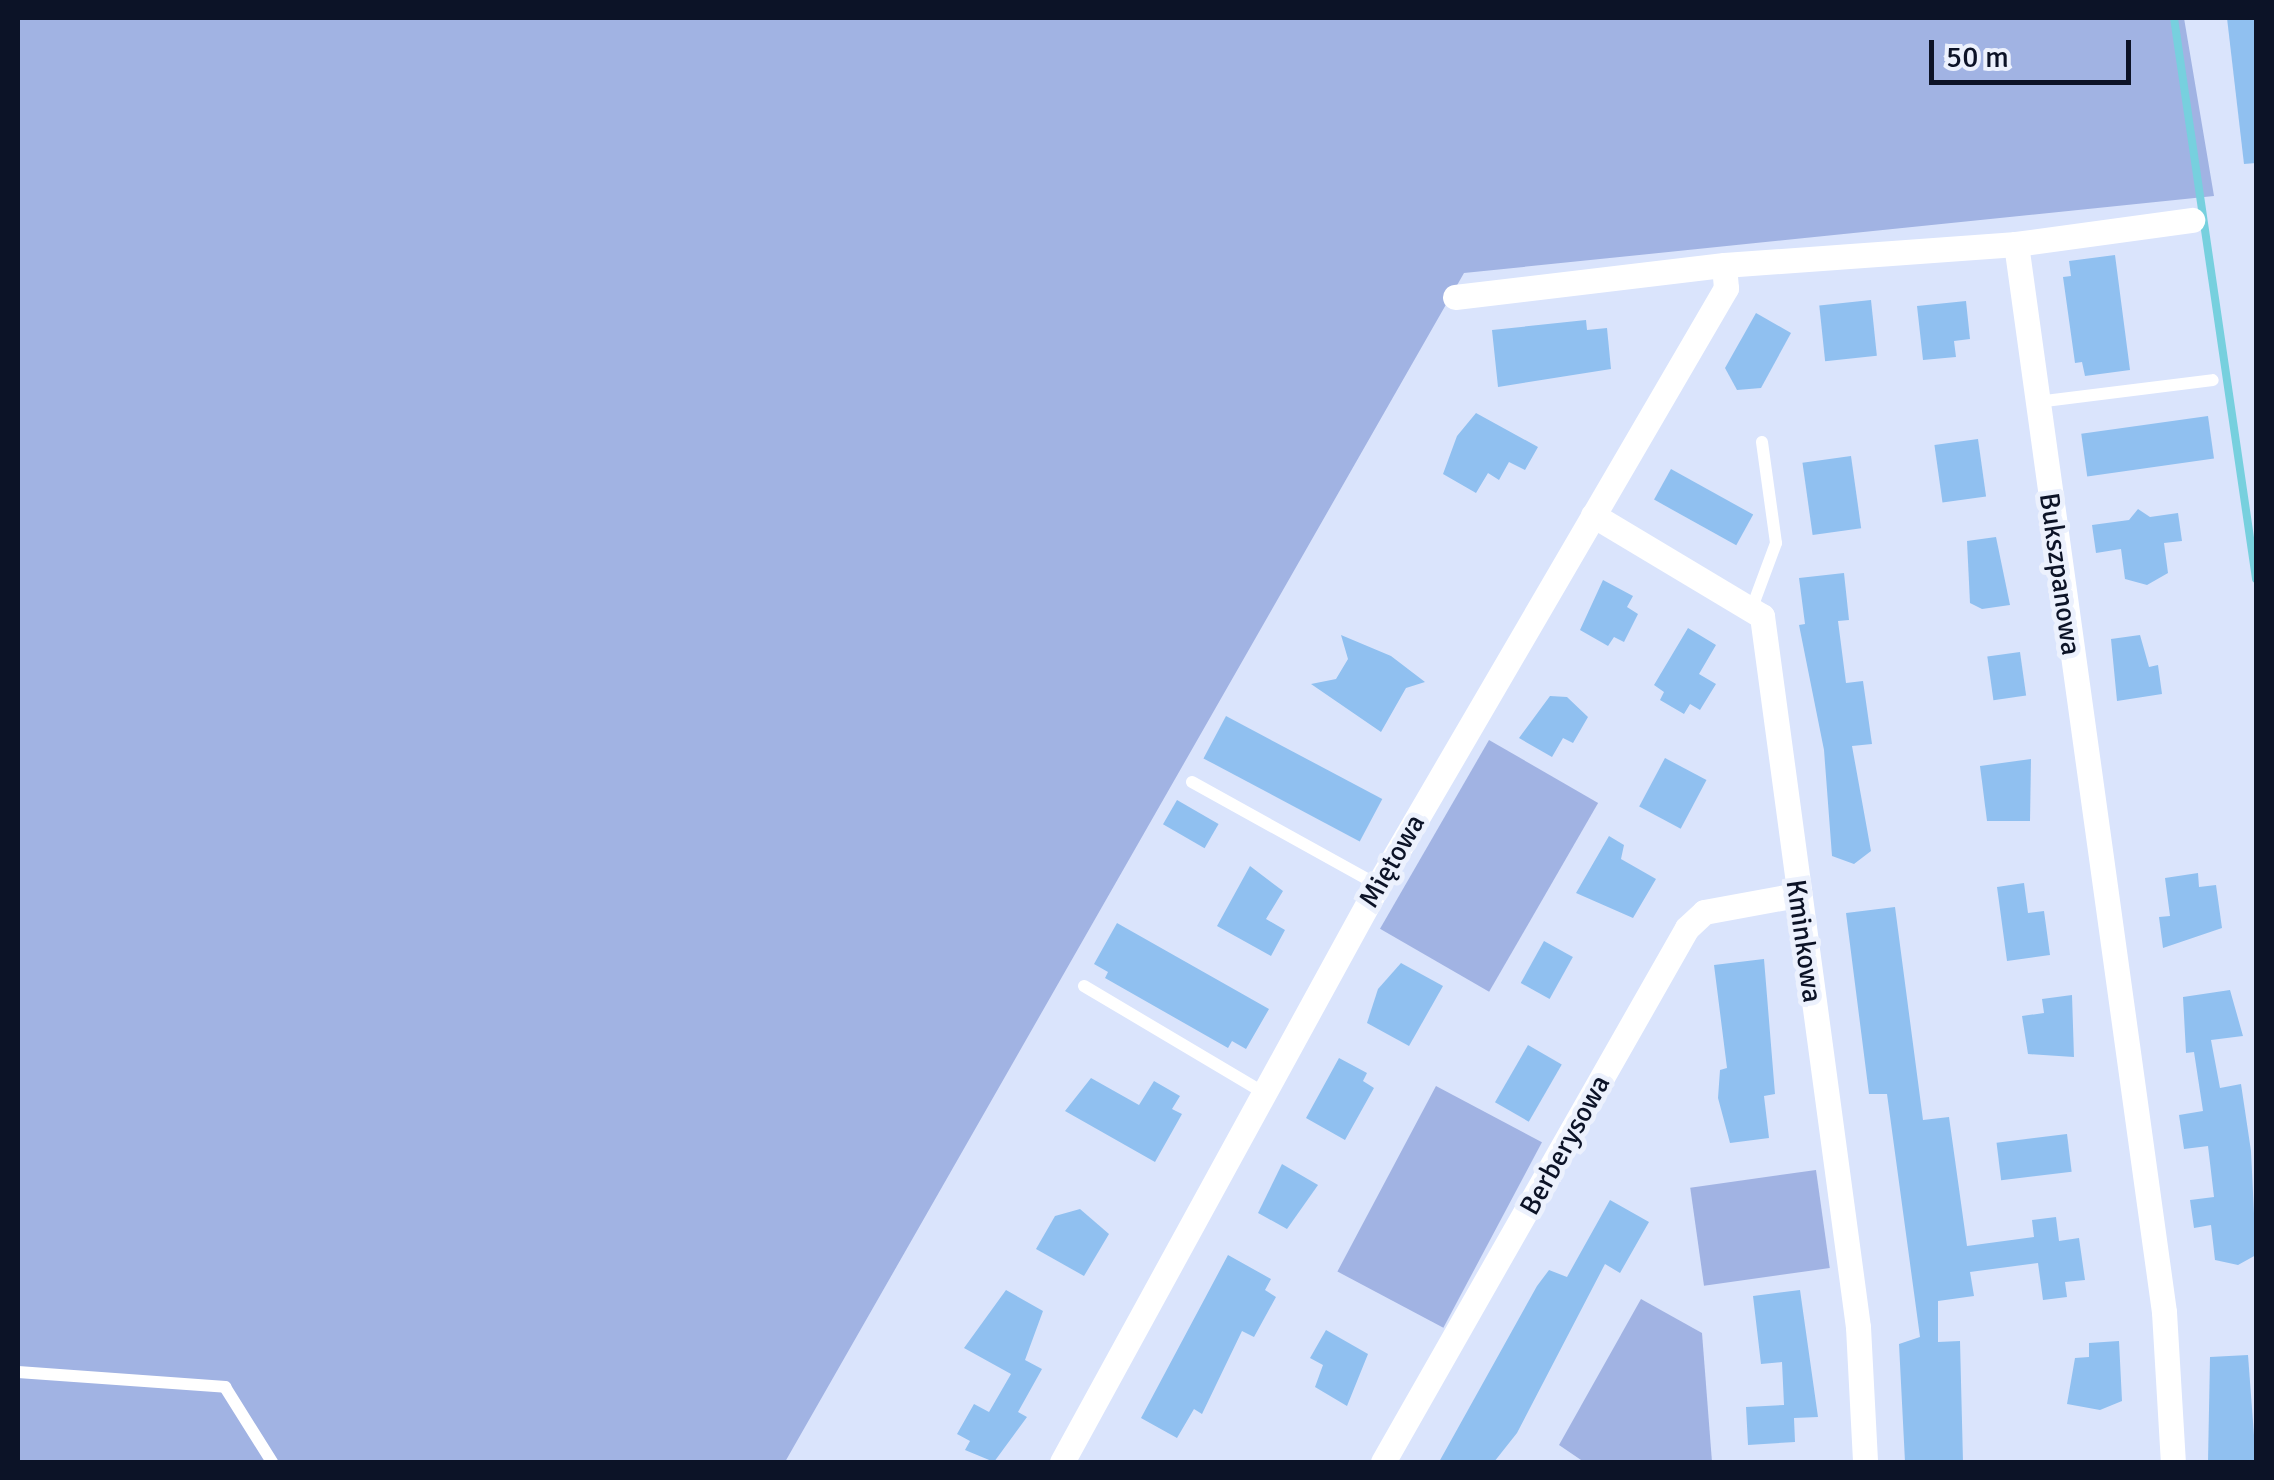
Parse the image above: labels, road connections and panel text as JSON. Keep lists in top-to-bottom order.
{
  "streets": {
    "street": [
      "Bukszpanowa",
      "Miętowa",
      "Kminkowa",
      "Berberysowa"
    ]
  },
  "crossings": [
    ["Kminkowa", "Berberysowa"]
  ],
  "scale_bar": "50 m"
}
